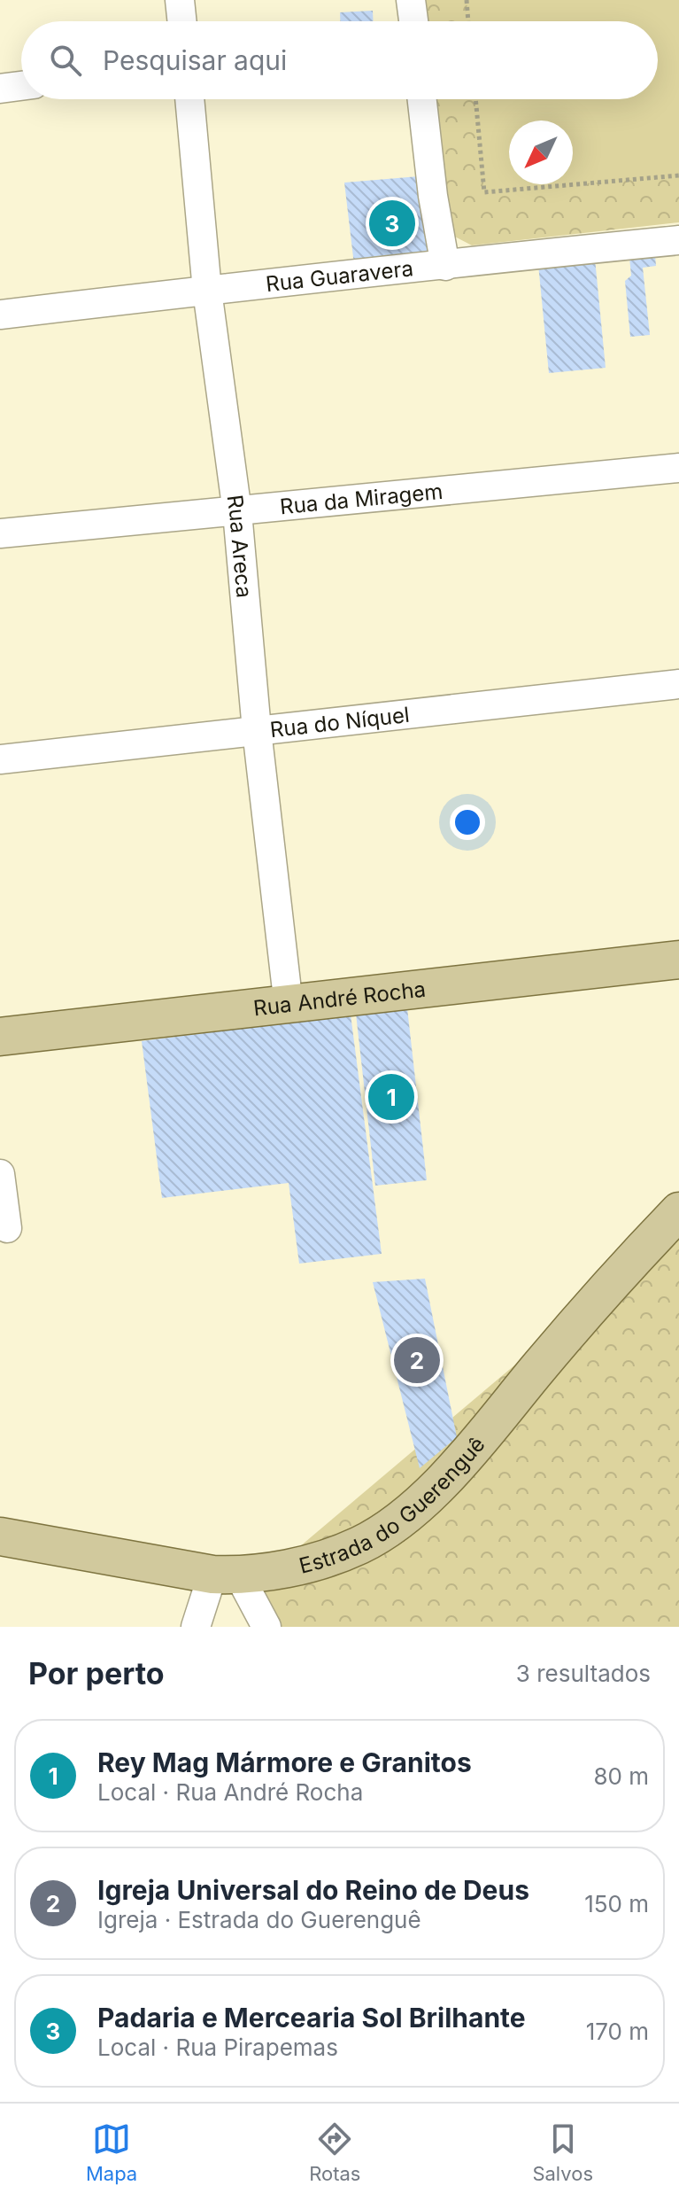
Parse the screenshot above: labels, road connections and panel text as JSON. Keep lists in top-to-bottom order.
{
  "streets": {
    "main road": ["Rua André Rocha", "Estrada do Guerenguê"],
    "street": [
      "Rua Guaravera",
      "Rua da Miragem",
      "Rua Areca",
      "Rua do Níquel"
    ]
  },
  "crossings": [
    ["Rua Guaravera", "Rua Areca"],
    ["Rua da Miragem", "Rua Areca"],
    ["Rua Areca", "Rua do Níquel"],
    ["Rua Areca", "Rua André Rocha"]
  ],
  "north": "bottom left",
  "page": {
    "search": "Pesquisar aqui",
    "pins": ["3", "1", "2"],
    "heading": ["Por perto", "3 resultados"],
    "list": [
      {
        "mark": "1",
        "name": "Rey Mag Mármore e Granitos",
        "note": "Local · Rua André Rocha",
        "value": "80 m"
      },
      {
        "mark": "2",
        "name": "Igreja Universal do Reino de Deus",
        "note": "Igreja · Estrada do Guerenguê",
        "value": "150 m"
      },
      {
        "mark": "3",
        "name": "Padaria e Mercearia Sol Brilhante",
        "note": "Local · Rua Pirapemas",
        "value": "170 m"
      }
    ],
    "nav": ["Mapa", "Rotas", "Salvos"]
  }
}
